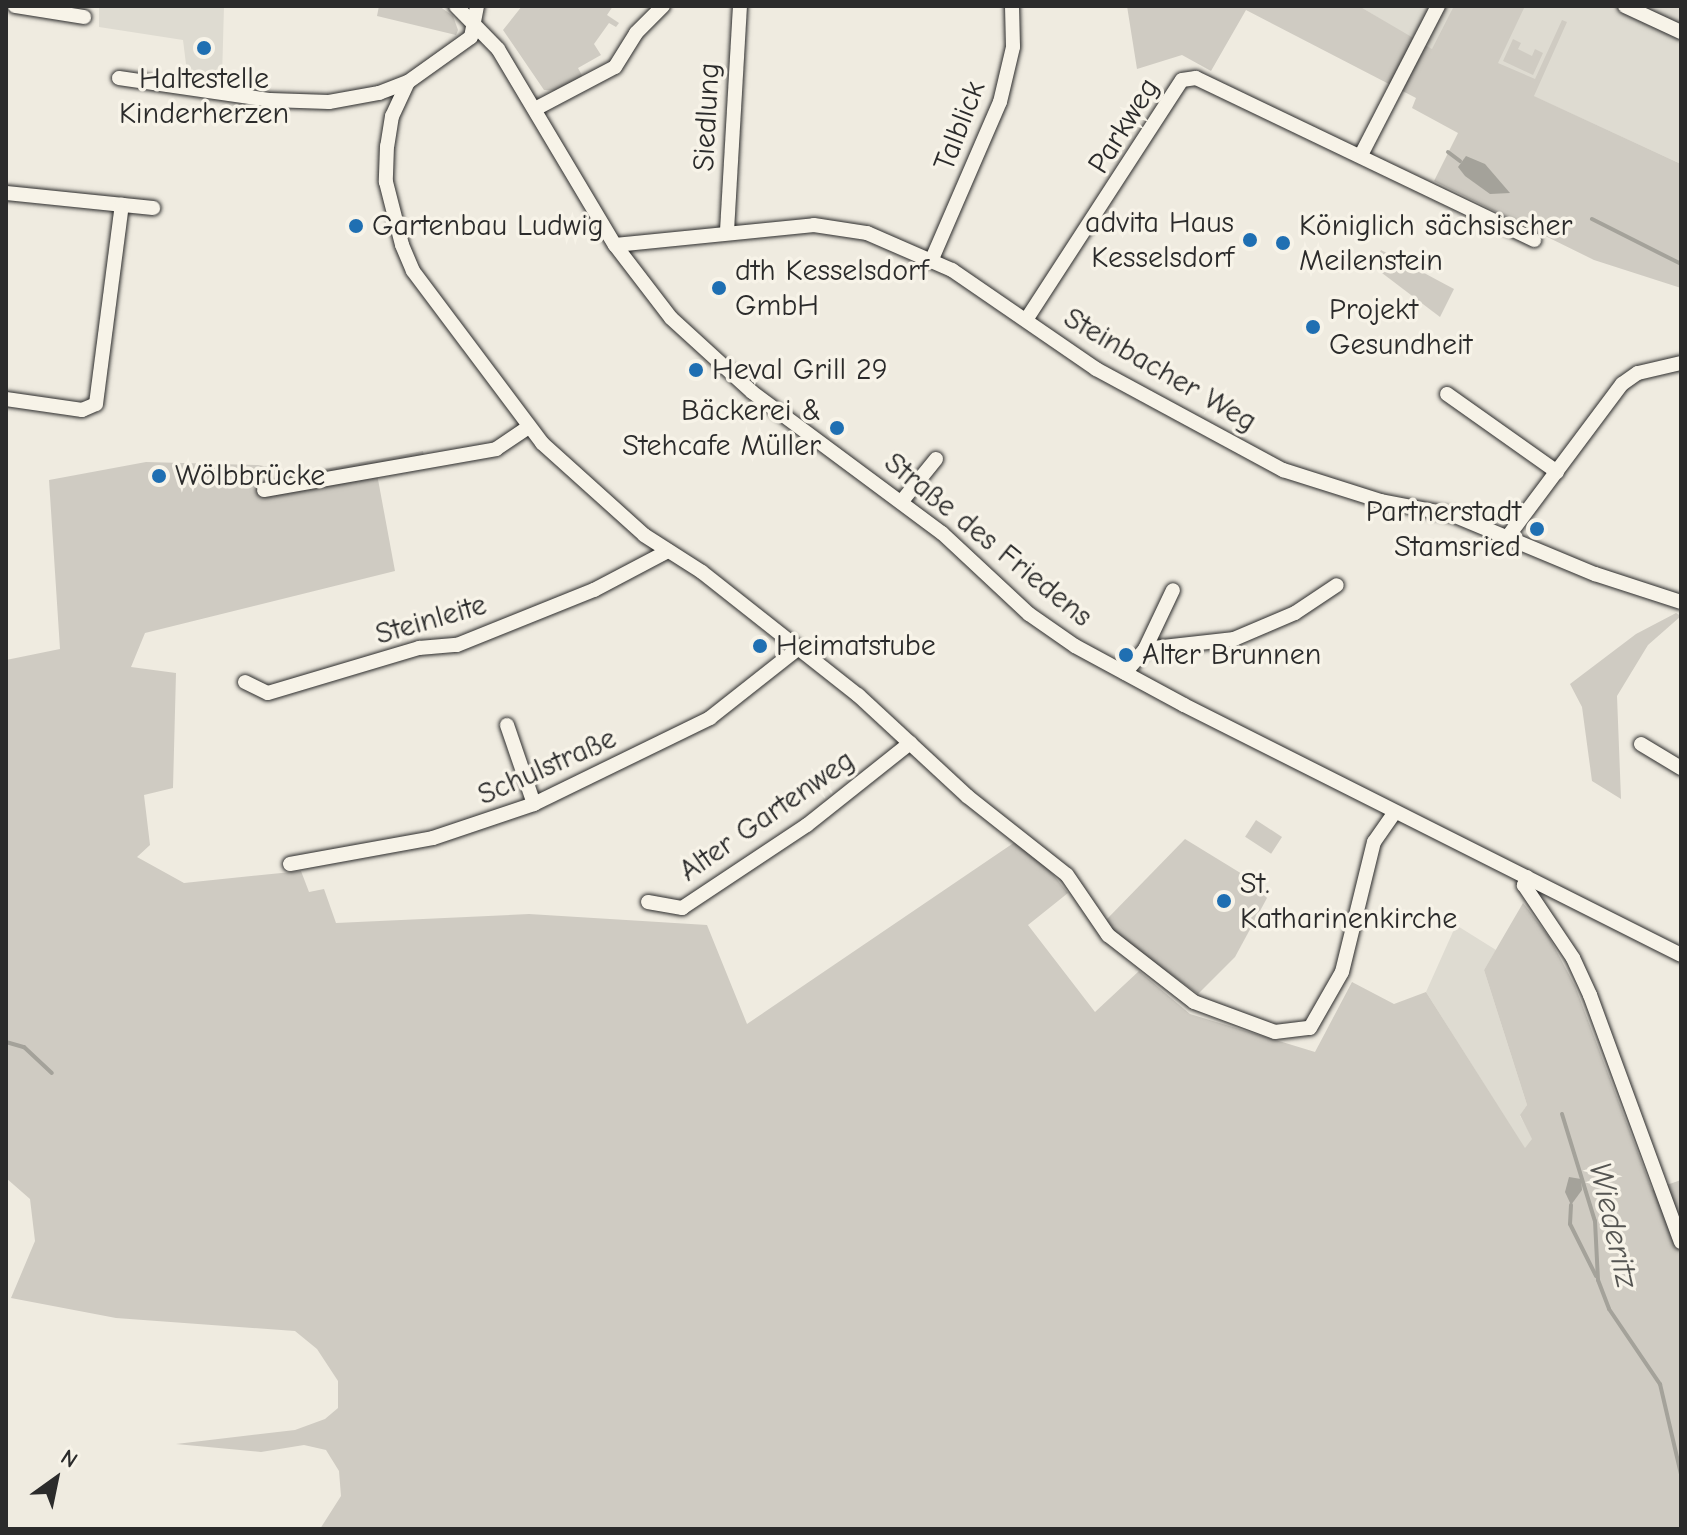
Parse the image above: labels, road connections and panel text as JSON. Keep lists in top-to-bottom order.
{
  "streets": {
    "street": [
      "Siedlung",
      "Talblick",
      "Parkweg",
      "Steinbacher Weg",
      "Straße des Friedens",
      "Steinleite",
      "Schulstraße",
      "Alter Gartenweg"
    ]
  },
  "crossings": [
    ["Siedlung", "Steinbacher Weg"],
    ["Talblick", "Steinbacher Weg"],
    ["Parkweg", "Steinbacher Weg"],
    ["Steinbacher Weg", "Straße des Friedens"]
  ],
  "water": ["Wiederitz"],
  "places": [
    "Haltestelle Kinderherzen",
    "Gartenbau Ludwig",
    "advita Haus Kesselsdorf",
    "Königlich sächsischer Meilenstein",
    "dth Kesselsdorf GmbH",
    "Projekt Gesundheit",
    "Heval Grill 29",
    "Bäckerei & Stehcafe Müller",
    "Wölbbrücke",
    "Partnerstadt Stamsried",
    "Heimatstube",
    "Alter Brunnen",
    "St. Katharinenkirche"
  ],
  "north": "top right"
}
